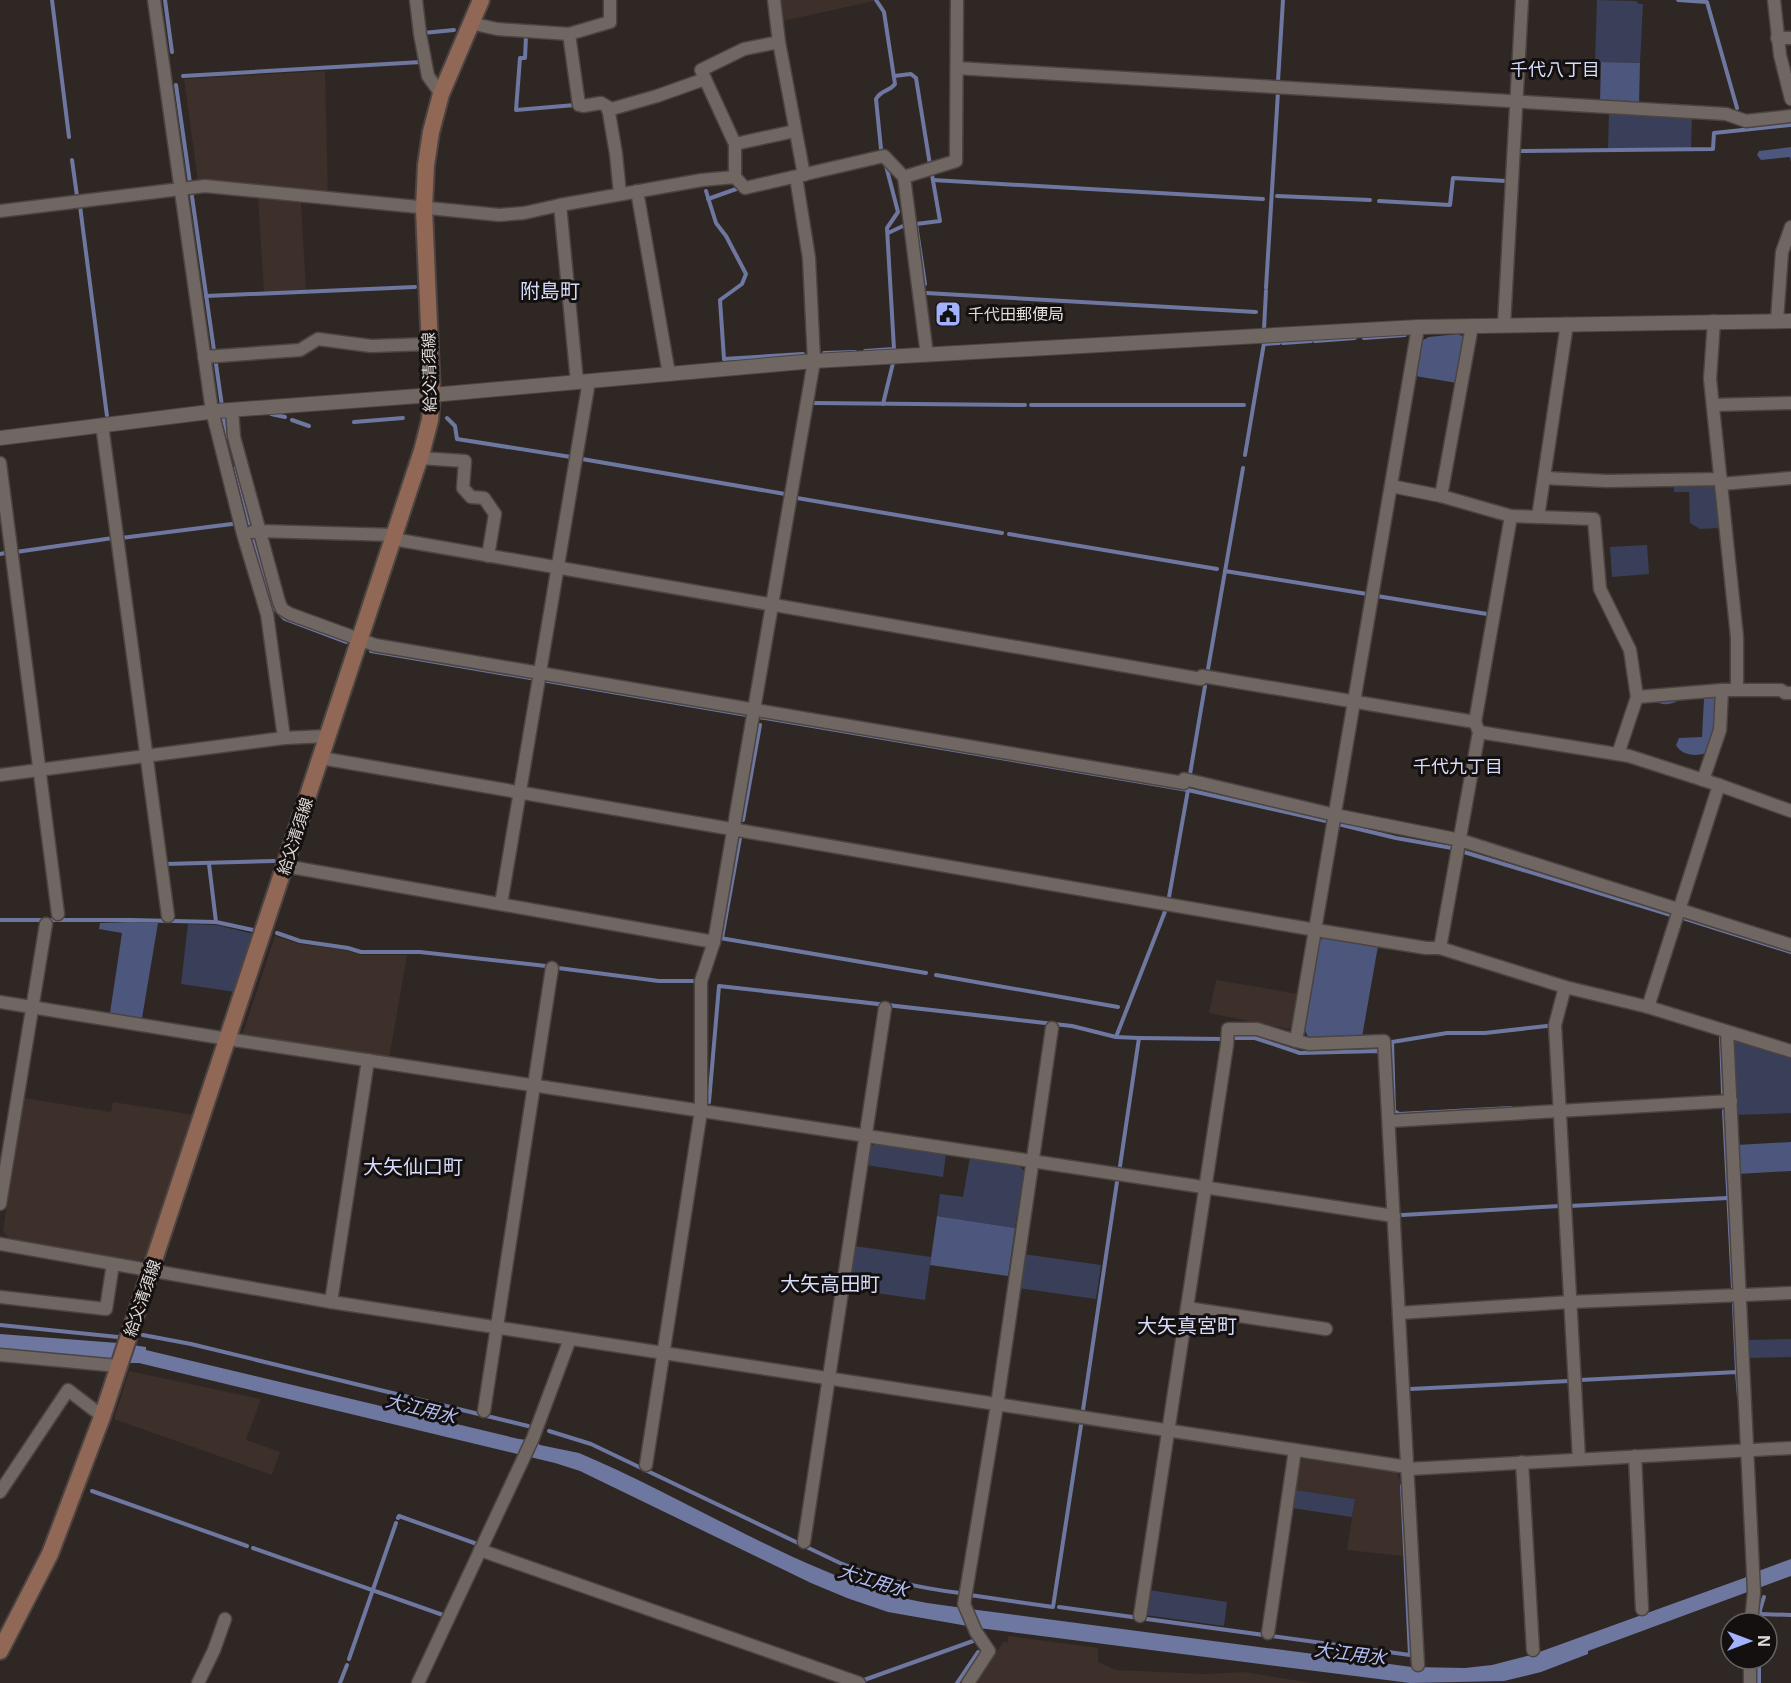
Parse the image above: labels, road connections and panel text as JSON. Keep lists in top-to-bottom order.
{
  "streets": {
    "main road": ["給父清須線"]
  },
  "districts": [
    "千代八丁目",
    "附島町",
    "千代九丁目",
    "大矢仙口町",
    "大矢高田町",
    "大矢真宮町"
  ],
  "water": ["大江用水"],
  "places": {
    "public building": ["千代田郵便局"]
  },
  "north": "right"
}
